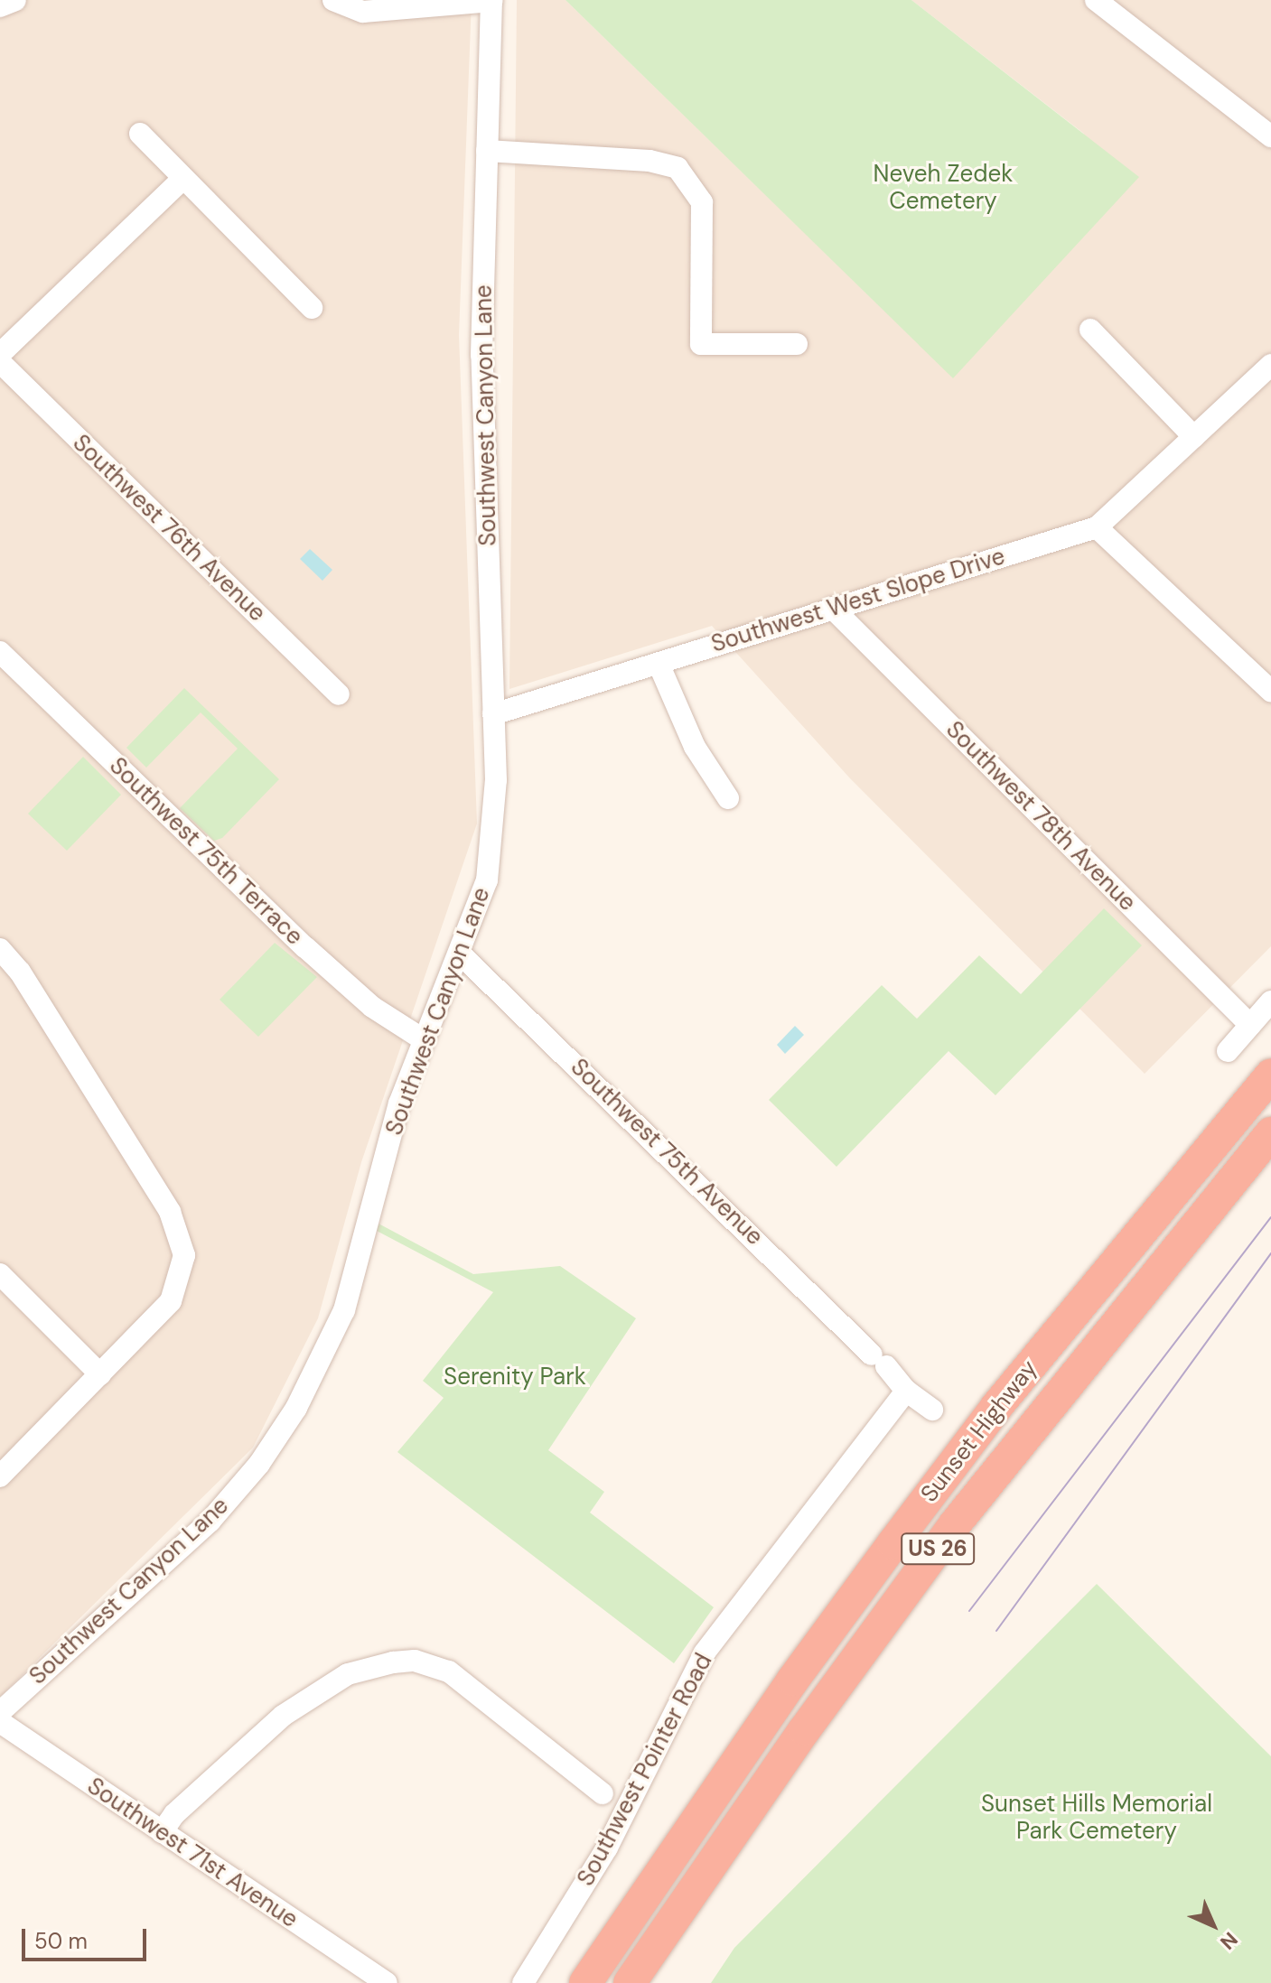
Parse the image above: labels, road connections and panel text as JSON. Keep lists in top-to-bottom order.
{
  "streets": {
    "highway": ["Sunset Highway", "US 26"],
    "street": [
      "Southwest Canyon Lane",
      "Southwest 76th Avenue",
      "Southwest West Slope Drive",
      "Southwest 78th Avenue",
      "Southwest 75th Terrace",
      "Southwest 75th Avenue",
      "Southwest Pointer Road",
      "Southwest 71st Avenue"
    ]
  },
  "crossings": [
    ["Southwest Canyon Lane", "Southwest West Slope Drive"],
    ["Southwest Canyon Lane", "Southwest 75th Terrace"],
    ["Southwest Canyon Lane", "Southwest 75th Avenue"],
    ["Southwest West Slope Drive", "Southwest 78th Avenue"],
    ["Southwest 75th Avenue", "Southwest Pointer Road"]
  ],
  "parks": ["Neveh Zedek Cemetery", "Serenity Park", "Sunset Hills Memorial Park Cemetery"],
  "scale_bar": "50 m",
  "north": "bottom right"
}
